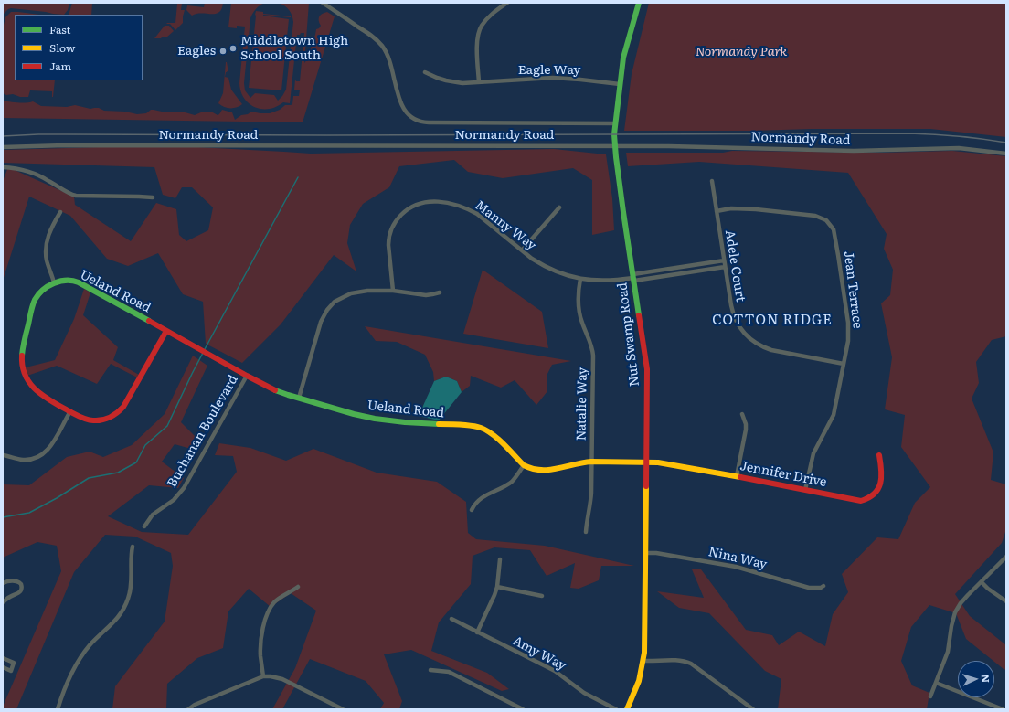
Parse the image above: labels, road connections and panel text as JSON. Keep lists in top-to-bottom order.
{
  "streets": {
    "street": [
      "Eagle Way",
      "Normandy Road",
      "Manny Way",
      "Adele Court",
      "Jean Terrace",
      "Ueland Road",
      "Nut Swamp Road",
      "Natalie Way",
      "Buchanan Boulevard",
      "Jennifer Drive",
      "Nina Way",
      "Amy Way"
    ]
  },
  "crossings": [
    ["Eagle Way", "Nut Swamp Road"],
    ["Normandy Road", "Nut Swamp Road"],
    ["Manny Way", "Nut Swamp Road"],
    ["Manny Way", "Natalie Way"],
    ["Adele Court", "Jean Terrace"],
    ["Jean Terrace", "Jennifer Drive"],
    ["Ueland Road", "Nut Swamp Road"],
    ["Ueland Road", "Natalie Way"],
    ["Ueland Road", "Buchanan Boulevard"],
    ["Ueland Road", "Jennifer Drive"],
    ["Nut Swamp Road", "Jennifer Drive"],
    ["Nut Swamp Road", "Nina Way"]
  ],
  "districts": ["COTTON RIDGE"],
  "parks": ["Normandy Park"],
  "places": ["Middletown High School South", "Eagles"],
  "legend": ["Fast", "Slow", "Jam"],
  "north": "right"
}
